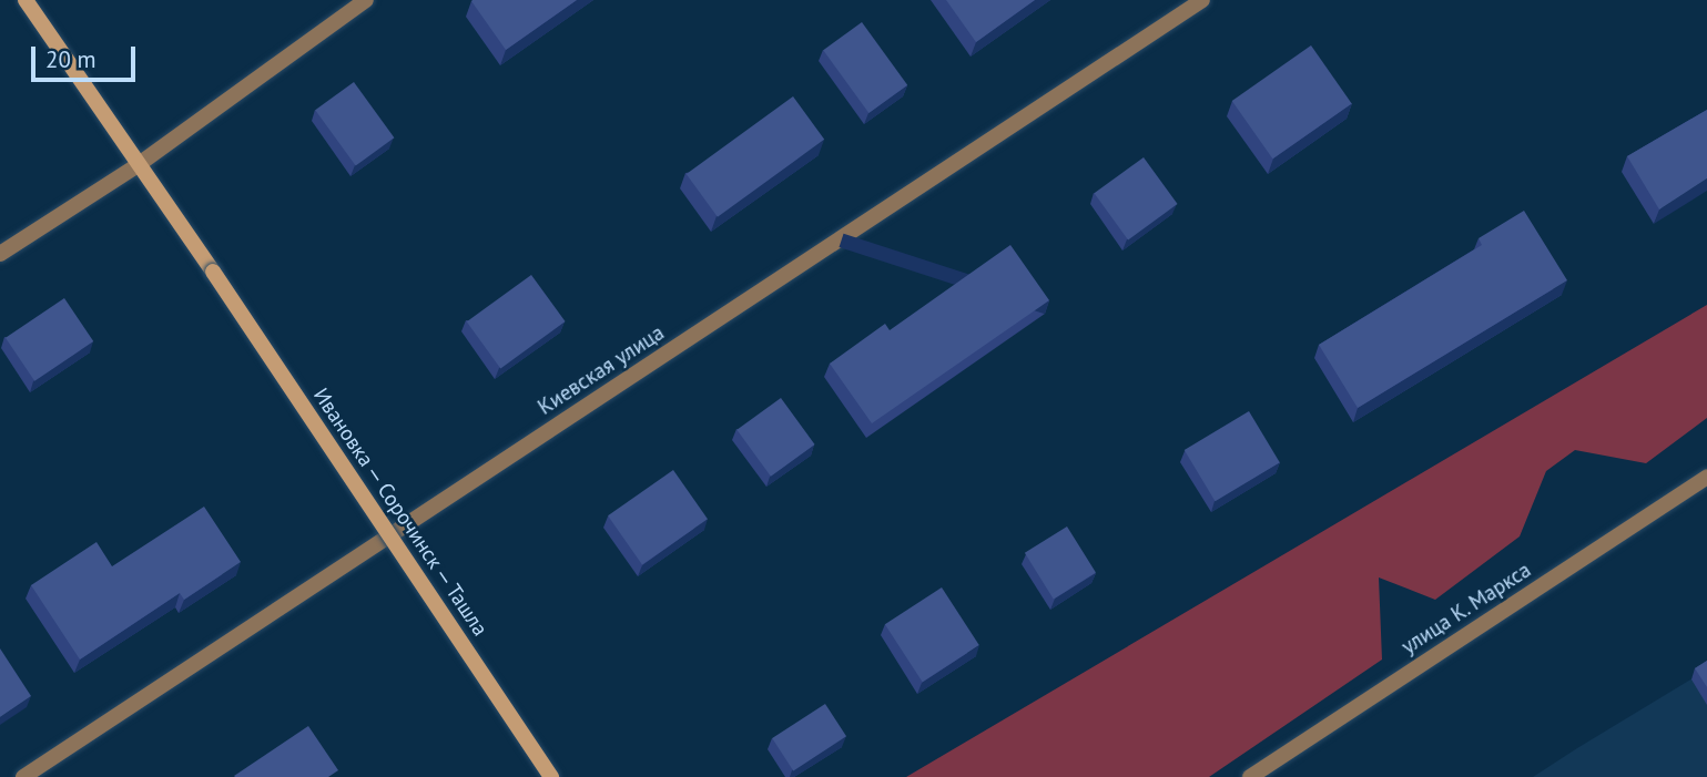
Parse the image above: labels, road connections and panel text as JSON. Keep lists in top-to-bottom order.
{
  "streets": {
    "main road": ["Ивановка — Сорочинск — Ташла"],
    "street": ["Киевская улица", "улица К. Маркса"]
  },
  "scale_bar": "20 m"
}
